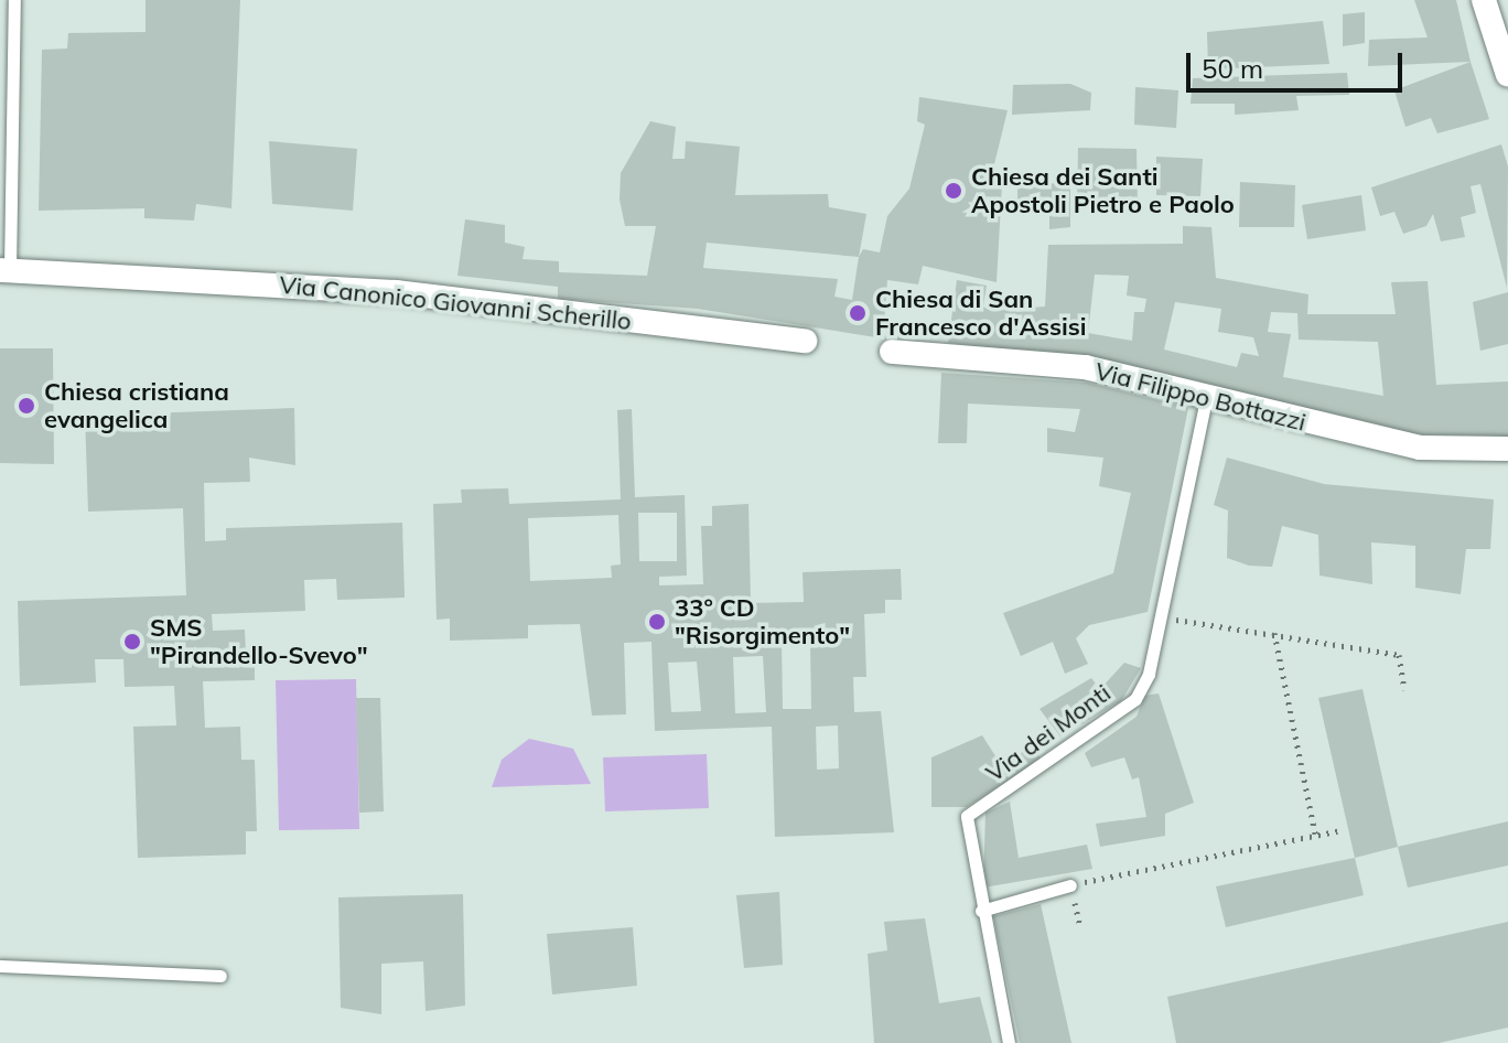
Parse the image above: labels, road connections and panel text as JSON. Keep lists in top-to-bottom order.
{
  "streets": {
    "street": ["Via Canonico Giovanni Scherillo", "Via Filippo Bottazzi"],
    "lane": ["Via dei Monti"]
  },
  "crossings": [
    ["Via Filippo Bottazzi", "Via dei Monti"]
  ],
  "places": [
    "Chiesa dei Santi Apostoli Pietro e Paolo",
    "Chiesa di San Francesco d'Assisi",
    "Chiesa cristiana evangelica",
    "33° CD \"Risorgimento\"",
    "SMS \"Pirandello-Svevo\""
  ],
  "scale_bar": "50 m"
}
